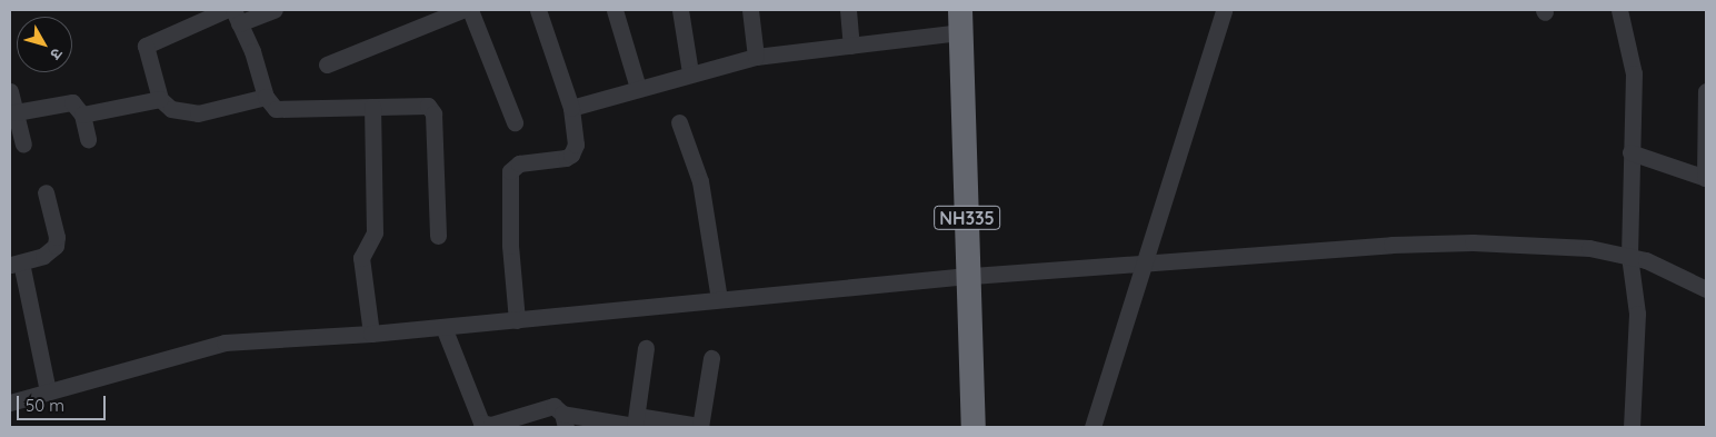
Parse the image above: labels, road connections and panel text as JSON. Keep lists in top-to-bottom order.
{
  "streets": {
    "highway": ["NH335"]
  },
  "scale_bar": "50 m",
  "north": "bottom right"
}
